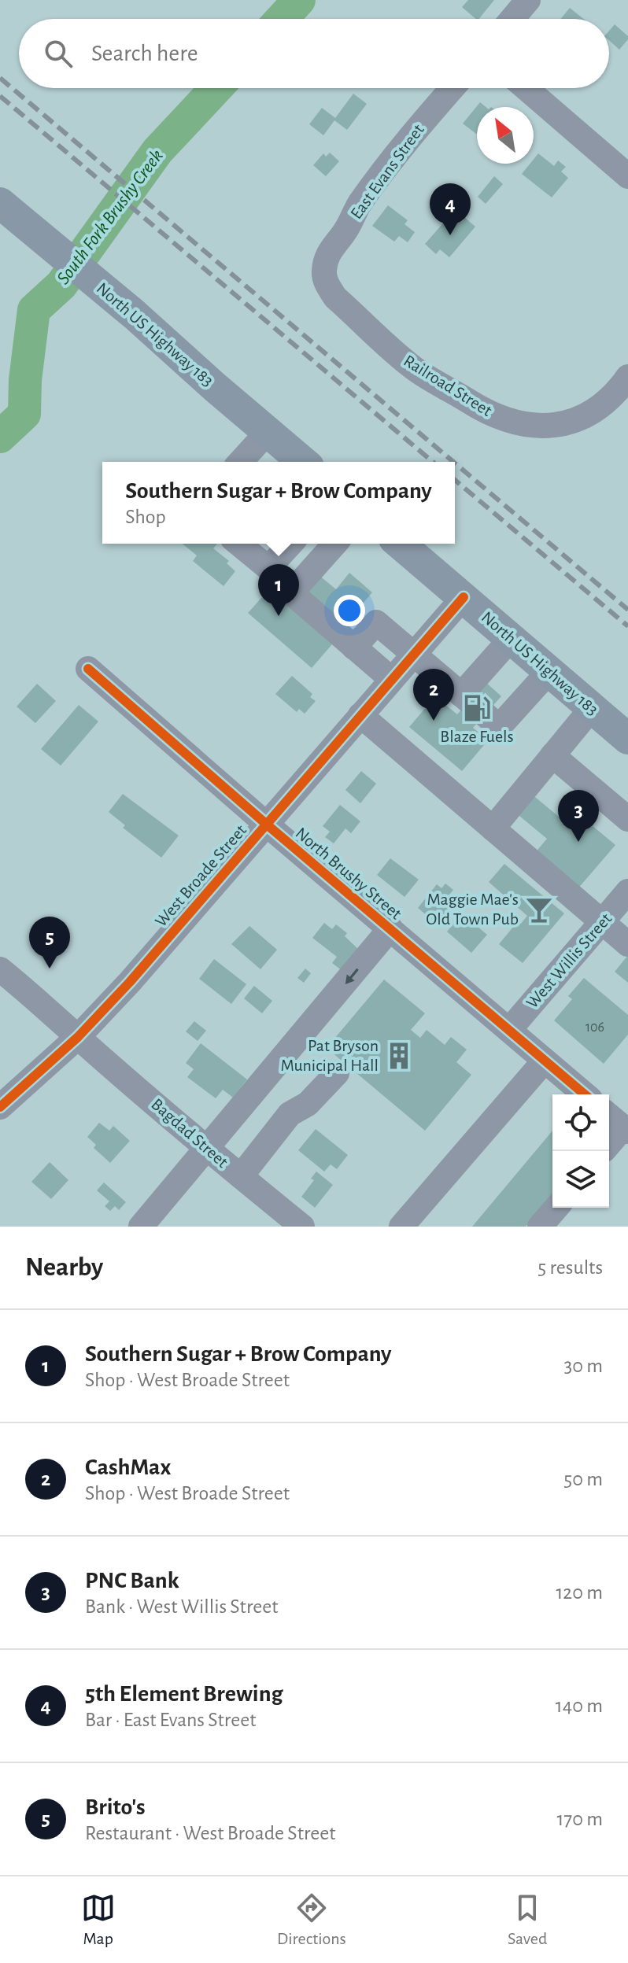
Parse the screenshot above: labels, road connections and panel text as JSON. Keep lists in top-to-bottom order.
{
  "streets": {
    "main road": ["North US Highway 183"],
    "street": [
      "East Evans Street",
      "Railroad Street",
      "North Brushy Street",
      "West Broade Street",
      "West Willis Street",
      "Bagdad Street"
    ]
  },
  "crossings": [
    ["East Evans Street", "Railroad Street"],
    ["North US Highway 183", "West Broade Street"],
    ["North Brushy Street", "West Broade Street"],
    ["North Brushy Street", "West Willis Street"],
    ["West Broade Street", "Bagdad Street"]
  ],
  "water": ["South Fork Brushy Creek"],
  "places": {
    "fuel station": ["Blaze Fuels"],
    "bar": ["Maggie Mae's Old Town Pub"],
    "building": ["Pat Bryson Municipal Hall"]
  },
  "house_numbers": ["106"],
  "north": "top left",
  "page": {
    "search": "Search here",
    "pins": [
      "4",
      "1",
      "2",
      "3",
      "5"
    ],
    "popup": ["Southern Sugar + Brow Company", "Shop"],
    "heading": ["Nearby", "5 results"],
    "list": [
      {
        "mark": "1",
        "name": "Southern Sugar + Brow Company",
        "note": "Shop · West Broade Street",
        "value": "30 m"
      },
      {
        "mark": "2",
        "name": "CashMax",
        "note": "Shop · West Broade Street",
        "value": "50 m"
      },
      {
        "mark": "3",
        "name": "PNC Bank",
        "note": "Bank · West Willis Street",
        "value": "120 m"
      },
      {
        "mark": "4",
        "name": "5th Element Brewing",
        "note": "Bar · East Evans Street",
        "value": "140 m"
      },
      {
        "mark": "5",
        "name": "Brito's",
        "note": "Restaurant · West Broade Street",
        "value": "170 m"
      }
    ],
    "nav": ["Map", "Directions", "Saved"]
  }
}
